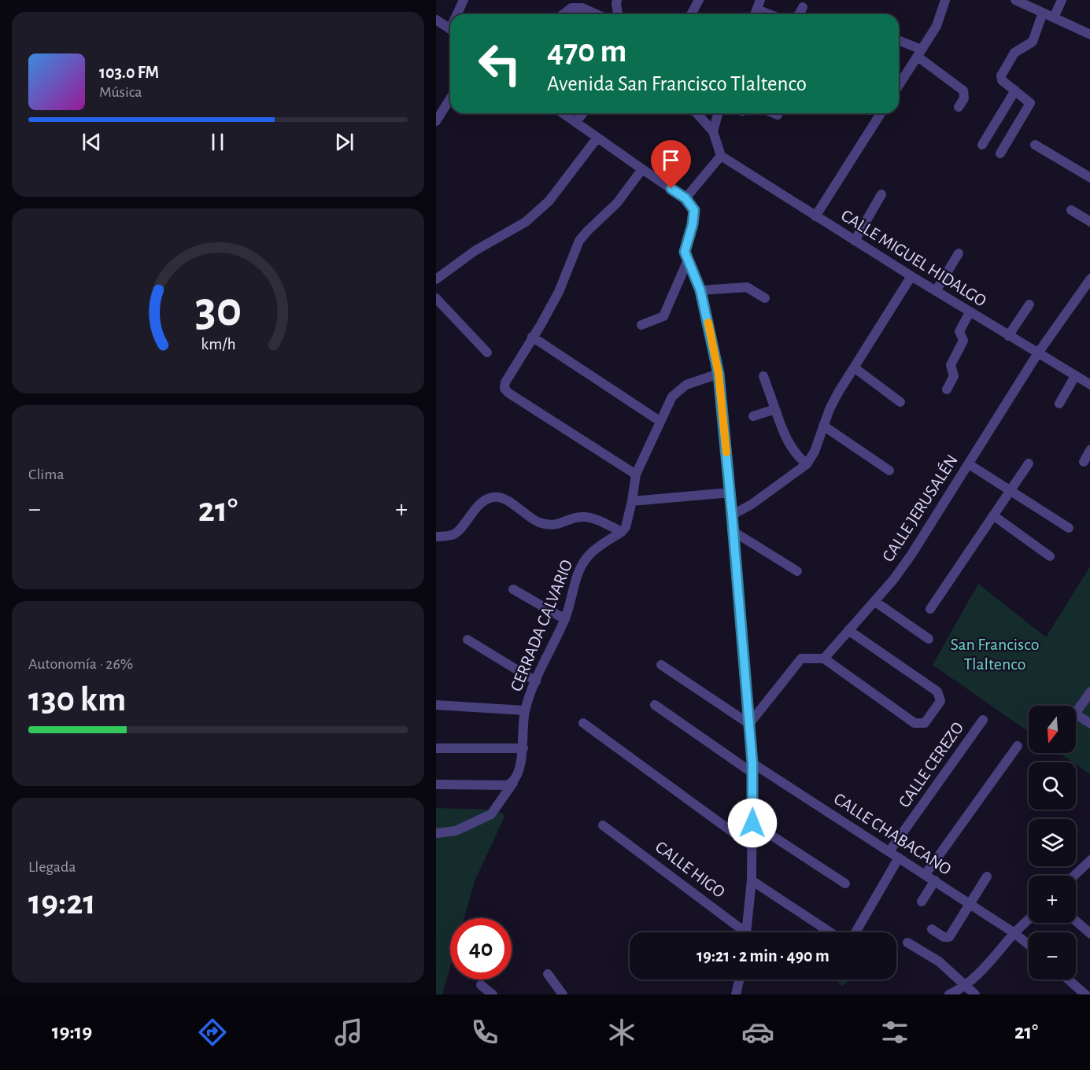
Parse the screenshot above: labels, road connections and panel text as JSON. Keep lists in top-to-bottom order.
{
  "streets": {
    "street": [
      "CALLE MIGUEL HIDALGO",
      "CALLE JERUSALÉN",
      "CERRADA CALVARIO",
      "CALLE CEREZO",
      "CALLE CHABACANO",
      "CALLE HIGO"
    ]
  },
  "crossings": [
    ["CALLE MIGUEL HIDALGO", "CALLE JERUSALÉN"],
    ["CALLE CEREZO", "CALLE CHABACANO"]
  ],
  "parks": ["San Francisco Tlaltenco"],
  "north": "bottom",
  "page": {
    "turn": ["470 m", "Avenida San Francisco Tlaltenco"],
    "song": ["103.0 FM", "Música"],
    "tile": [
      "Clima",
      ["Autonomía · 26%", "130 km"],
      ["Llegada", "19:21"]
    ],
    "heat": ["−", "21°", "+"],
    "map_buttons": ["+", "−"],
    "limit": "40",
    "trip": "19:21 · 2 min · 490 m",
    "tabs": ["19:19", "21°"],
    "gauge": ["30", "km/h"]
  }
}
